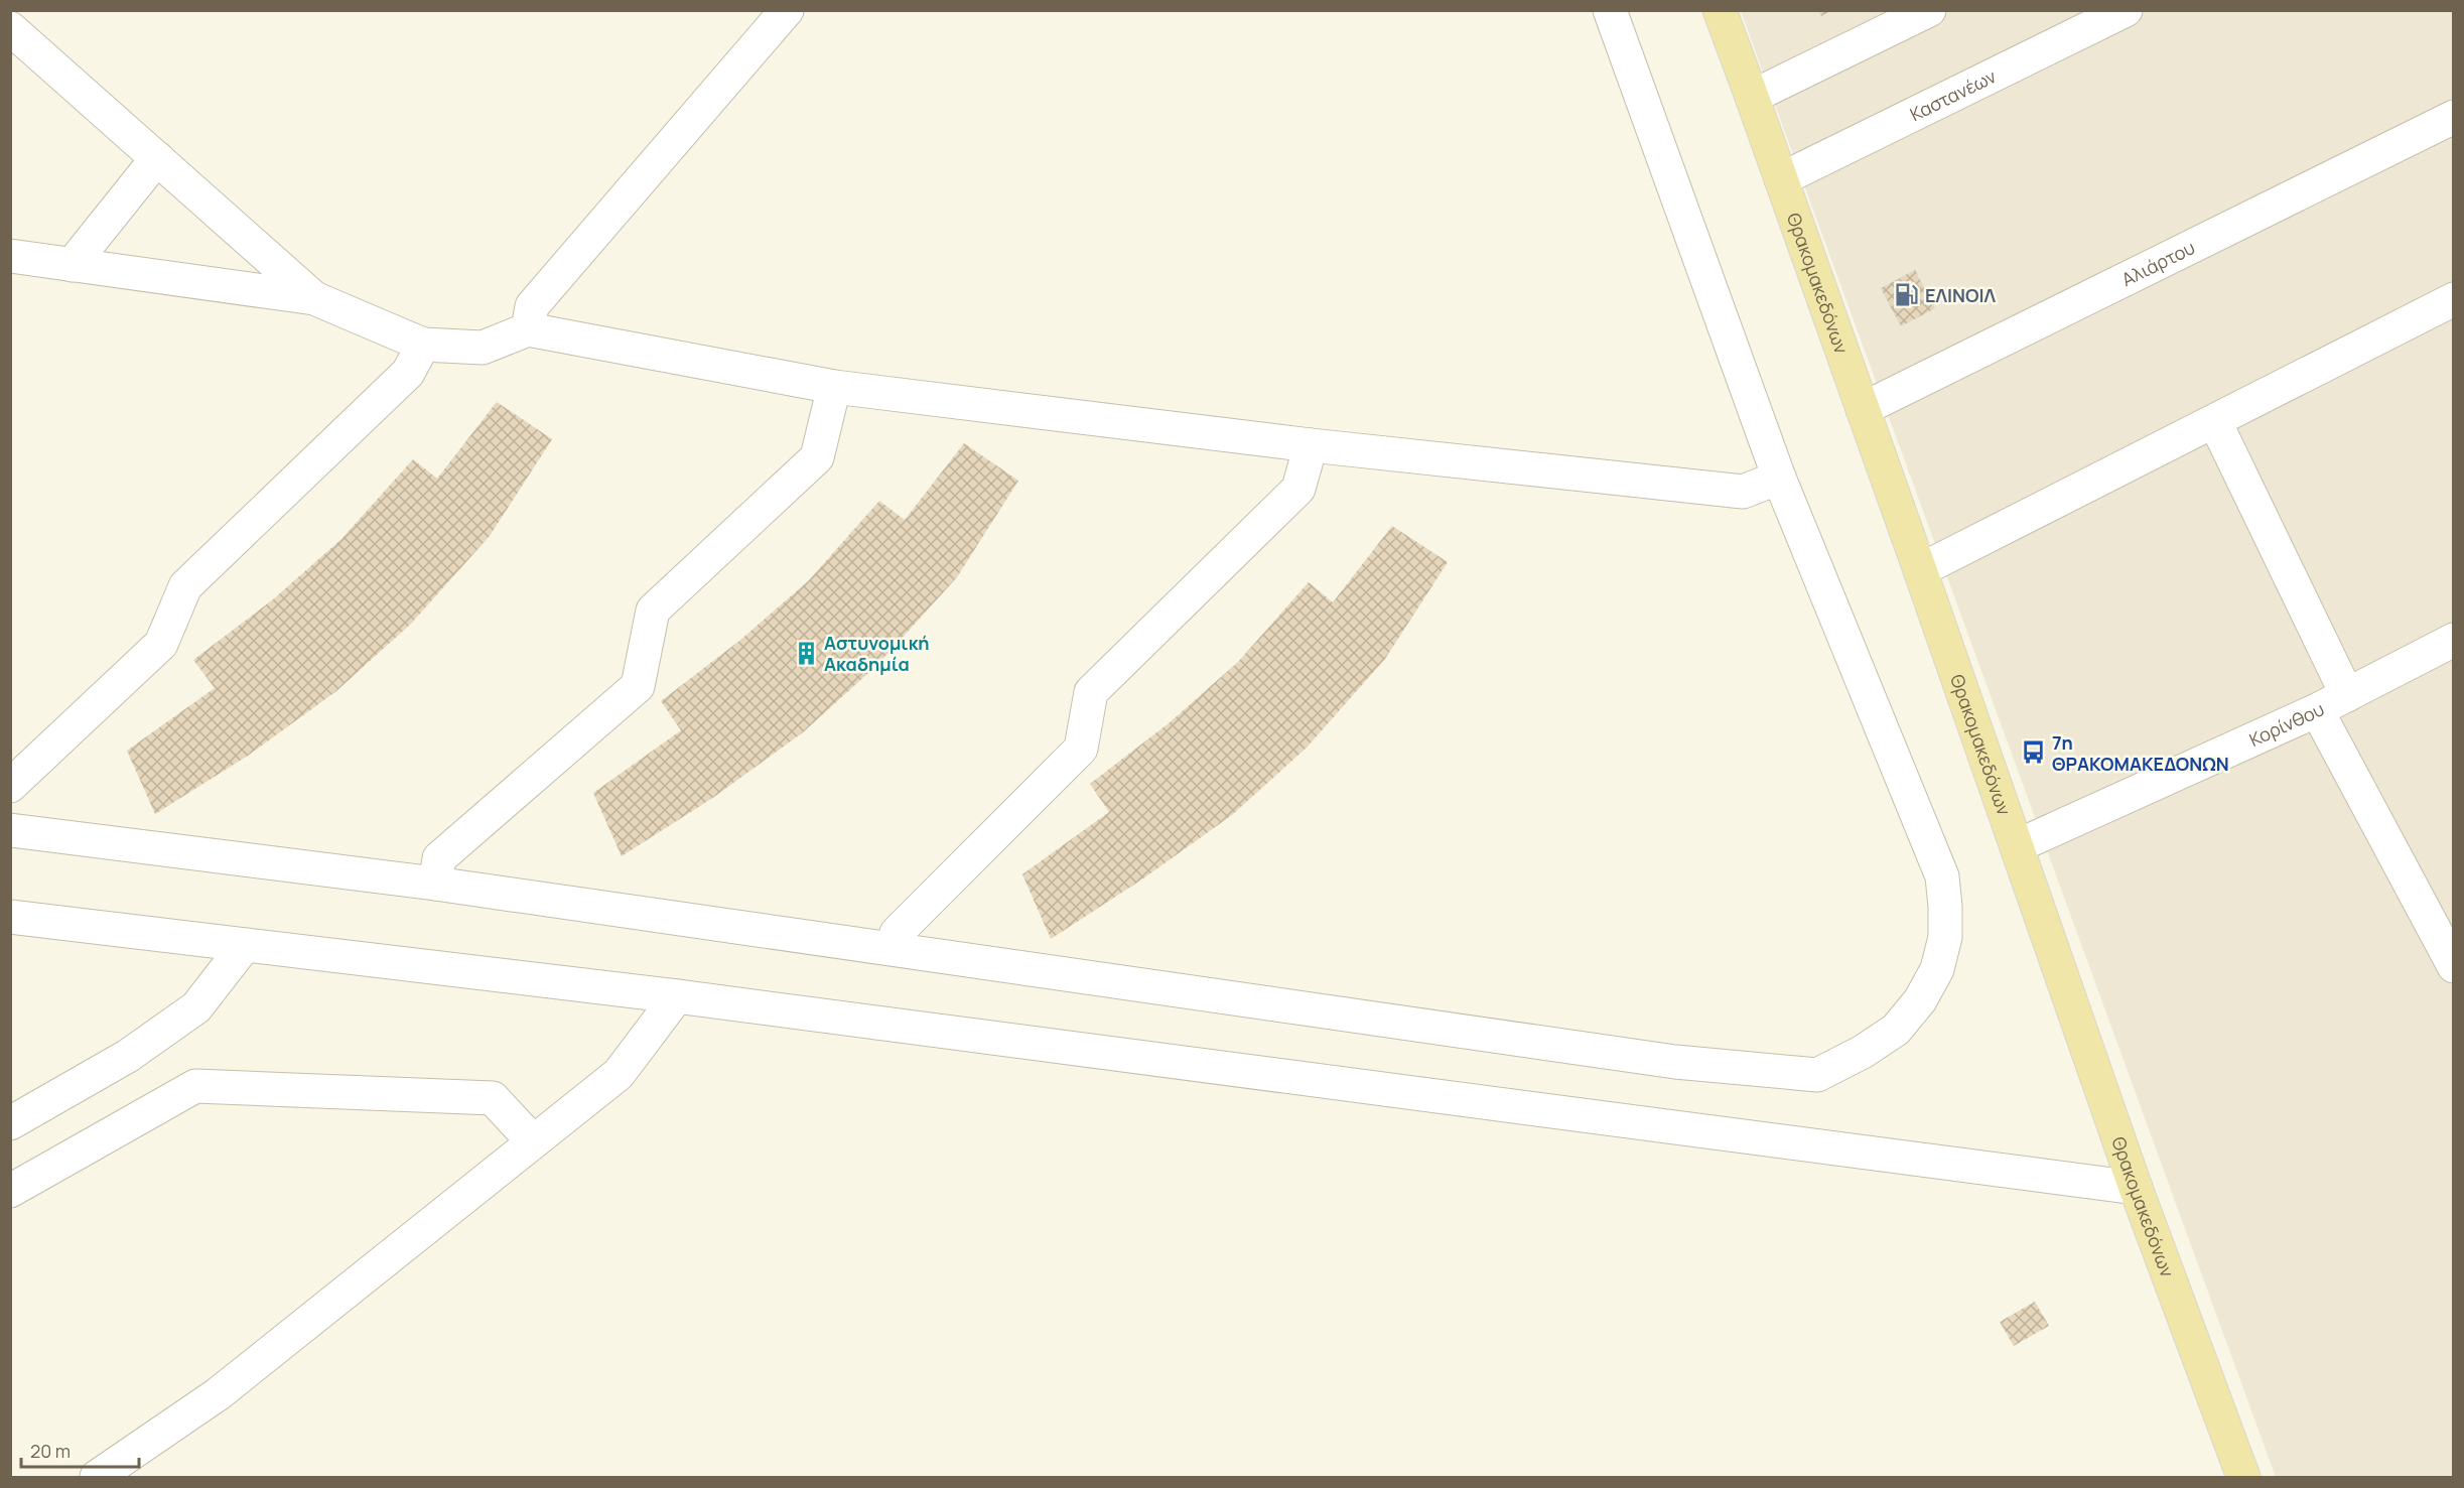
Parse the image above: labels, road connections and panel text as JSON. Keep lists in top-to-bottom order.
{
  "streets": {
    "main road": ["Θρακομακεδόνων"],
    "street": ["Καστανέων", "Αλιάρτου", "Κορίνθου"]
  },
  "crossings": [
    ["Καστανέων", "Θρακομακεδόνων"],
    ["Αλιάρτου", "Θρακομακεδόνων"],
    ["Θρακομακεδόνων", "Κορίνθου"]
  ],
  "places": {
    "fuel station": ["ΕΛΙΝΟΙΛ"],
    "building": ["Αστυνομική Ακαδημία"],
    "bus stop": ["7η ΘΡΑΚΟΜΑΚΕΔΟΝΩΝ"]
  },
  "scale_bar": "20 m"
}
